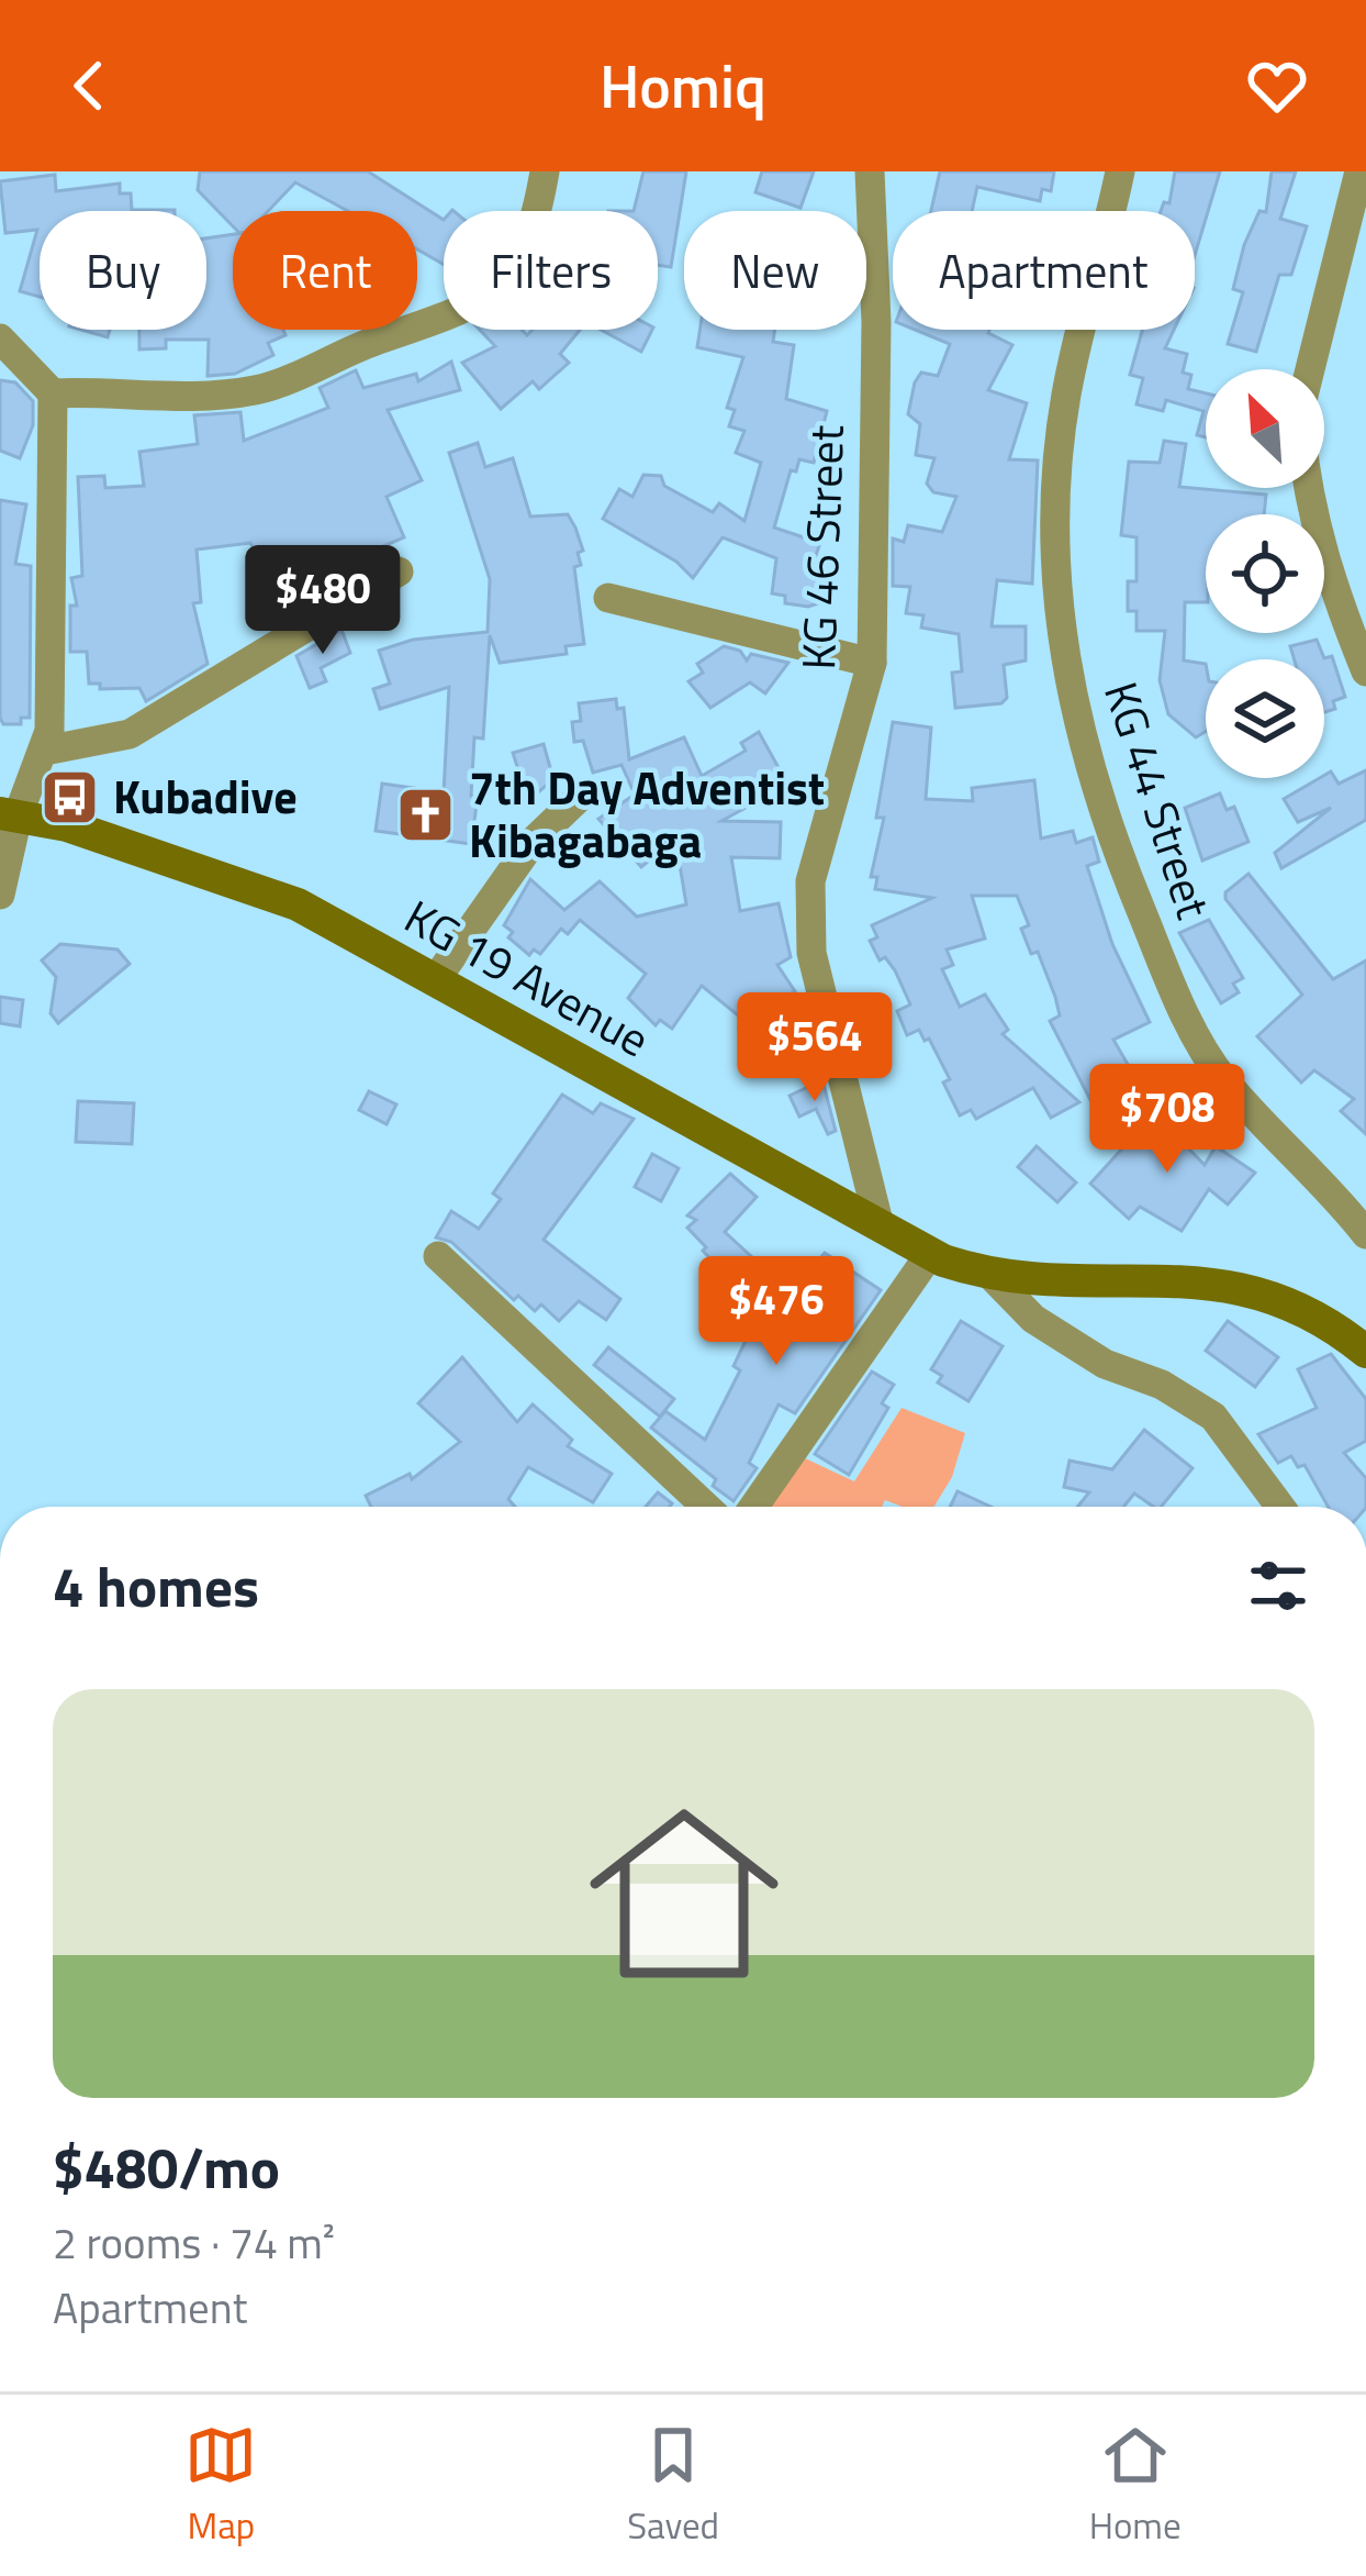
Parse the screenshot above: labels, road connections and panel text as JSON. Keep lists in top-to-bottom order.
{
  "streets": {
    "main road": ["KG 19 Avenue"],
    "street": ["KG 46 Street", "KG 44 Street"]
  },
  "crossings": [
    ["KG 46 Street", "KG 19 Avenue"]
  ],
  "places": {
    "bus stop": ["Kubadive"],
    "church": ["7th Day Adventist Kibagabaga"]
  },
  "north": "top left",
  "page": {
    "header": "Homiq",
    "chip": [
      "Buy",
      "Rent",
      "Filters",
      "New",
      "Apartment"
    ],
    "price": [
      "$480",
      "$564",
      "$708",
      "$476"
    ],
    "heading": "4 homes",
    "list": [
      {
        "name": "$480/mo",
        "note": "2 rooms · 74 m² · Apartment"
      }
    ],
    "tabs": ["Map", "Saved", "Home"]
  }
}
